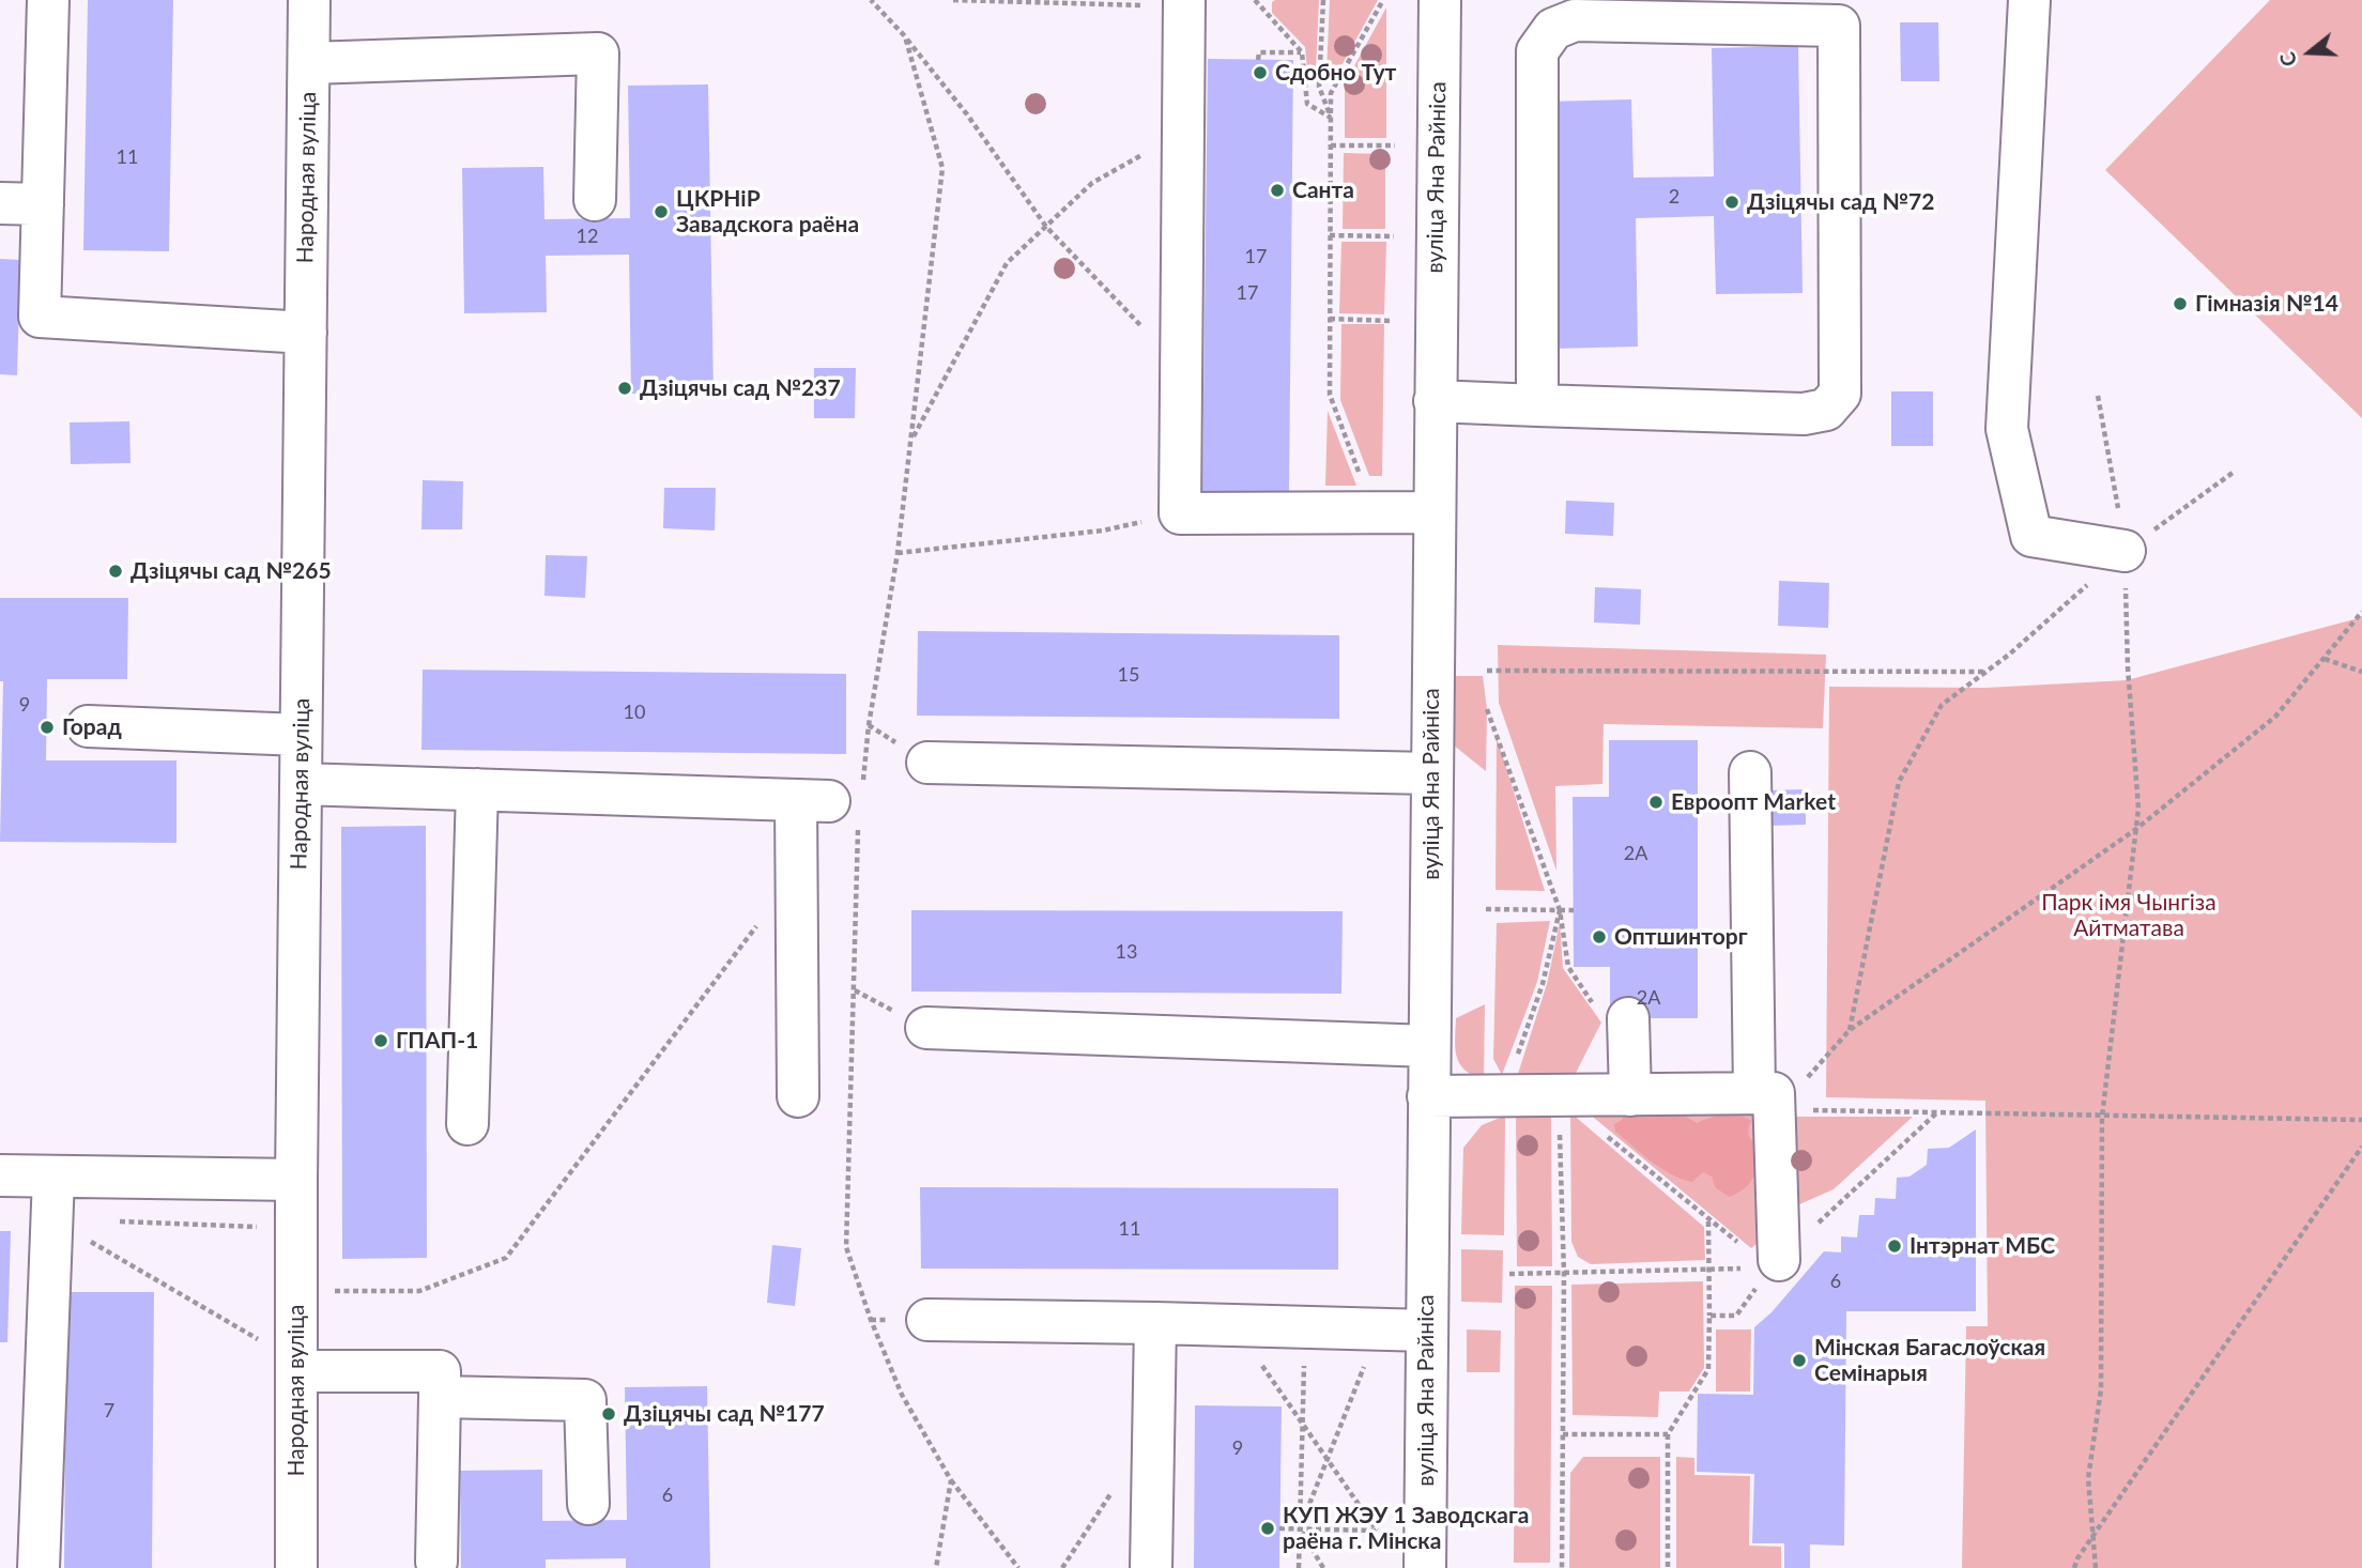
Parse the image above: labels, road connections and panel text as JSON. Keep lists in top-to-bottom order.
{
  "streets": {
    "street": ["Народная вуліца", "вуліца Яна Райніса"]
  },
  "parks": ["Парк імя Чынгіза Айтматава"],
  "places": [
    "Сдобно Тут",
    "Санта",
    "Дзіцячы сад №72",
    "ЦКРНіР Завадскога раёна",
    "Гімназія №14",
    "Дзіцячы сад №237",
    "Дзіцячы сад №265",
    "Горад",
    "Евроопт Market",
    "Оптшинторг",
    "ГПАП-1",
    "Інтэрнат МБС",
    "Мінская Багаслоўская Семінарыя",
    "Дзіцячы сад №177",
    "КУП ЖЭУ 1 Заводскага раёна г. Мінска"
  ],
  "house_numbers": [
    "11",
    "2",
    "12",
    "17",
    "17",
    "15",
    "9",
    "10",
    "2А",
    "13",
    "2А",
    "11",
    "6",
    "7",
    "9",
    "6"
  ],
  "north": "left"
}
